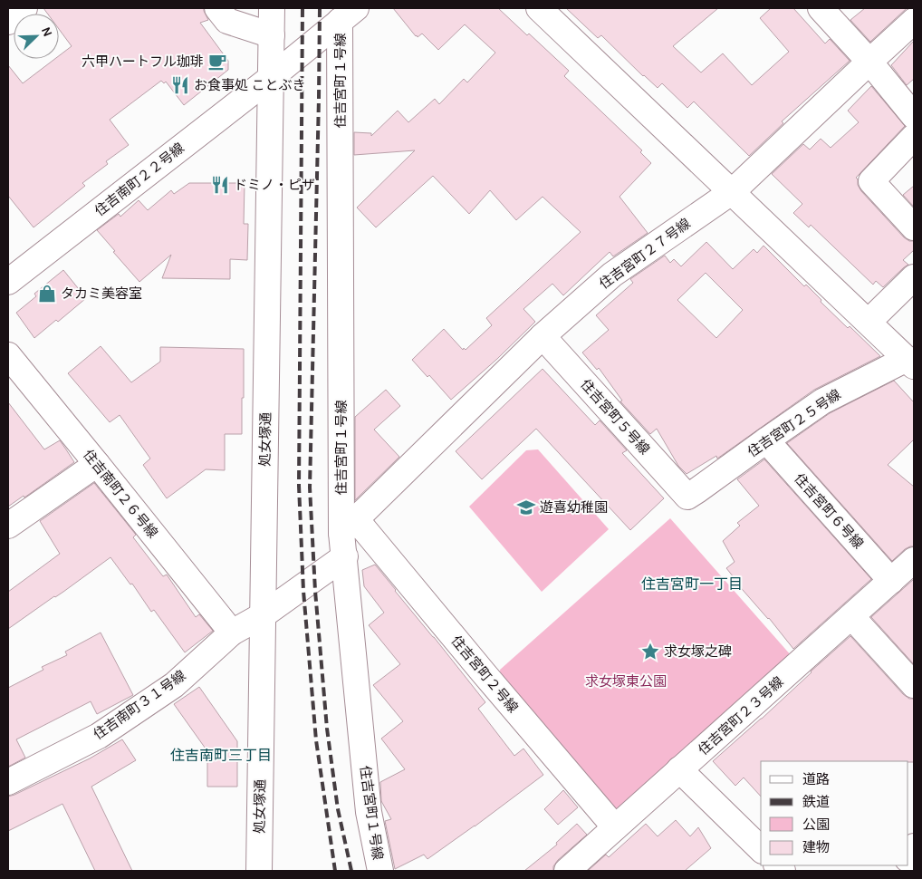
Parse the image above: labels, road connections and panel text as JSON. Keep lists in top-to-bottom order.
{
  "streets": {
    "street": [
      "住吉宮町１号線",
      "住吉南町２２号線",
      "住吉宮町２７号線",
      "住吉宮町５号線",
      "住吉宮町２５号線",
      "処女塚通",
      "住吉南町２６号線",
      "住吉宮町６号線",
      "住吉宮町２号線",
      "住吉南町３１号線",
      "住吉宮町２３号線"
    ]
  },
  "crossings": [
    ["住吉宮町１号線", "住吉南町２２号線"],
    ["住吉宮町１号線", "住吉宮町２７号線"],
    ["住吉宮町１号線", "住吉宮町２号線"],
    ["住吉南町２２号線", "処女塚通"],
    ["住吉宮町２７号線", "住吉宮町５号線"],
    ["住吉宮町２７号線", "処女塚通"],
    ["住吉宮町２７号線", "住吉宮町２号線"],
    ["住吉宮町２７号線", "住吉南町３１号線"],
    ["住吉宮町５号線", "住吉宮町２５号線"],
    ["住吉宮町２５号線", "住吉宮町６号線"],
    ["処女塚通", "住吉南町３１号線"],
    ["住吉南町２６号線", "住吉南町３１号線"],
    ["住吉宮町６号線", "住吉宮町２３号線"],
    ["住吉宮町２号線", "住吉宮町２３号線"]
  ],
  "districts": ["住吉宮町一丁目", "住吉南町三丁目"],
  "parks": ["求女塚東公園"],
  "places": {
    "cafe": ["六甲ハートフル珈琲"],
    "restaurant": ["お食事処 ことぶき", "ドミノ・ピザ"],
    "shop": ["タカミ美容室"],
    "school or university": ["遊喜幼稚園"],
    "place": ["求女塚之碑"]
  },
  "legend": [
    "道路",
    "鉄道",
    "公園",
    "建物"
  ],
  "north": "top right"
}
